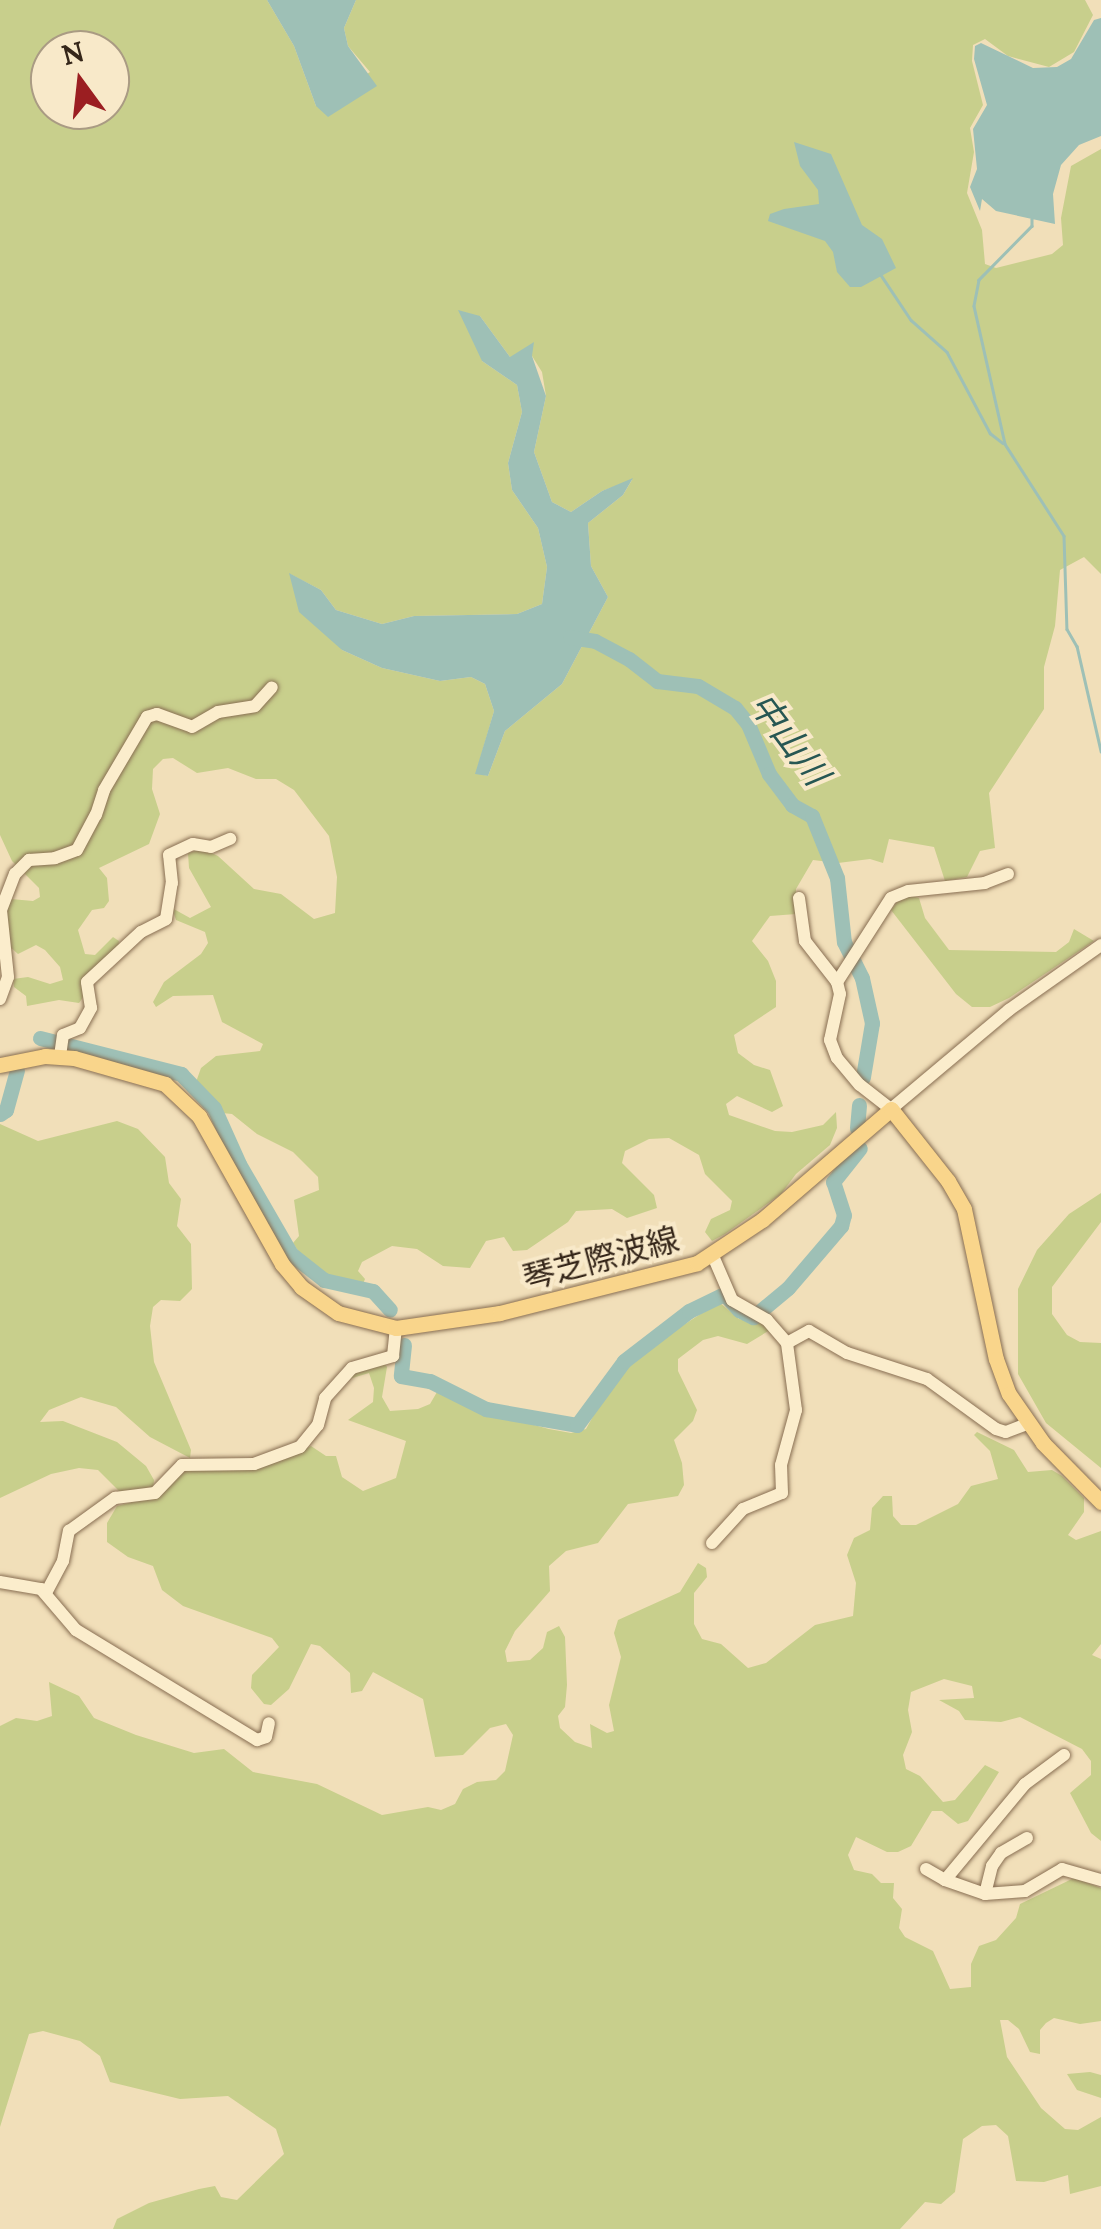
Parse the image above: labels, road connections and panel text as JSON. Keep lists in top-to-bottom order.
{
  "streets": {
    "main road": ["琴芝際波線"]
  },
  "water": ["中山川"],
  "north": "top"
}
